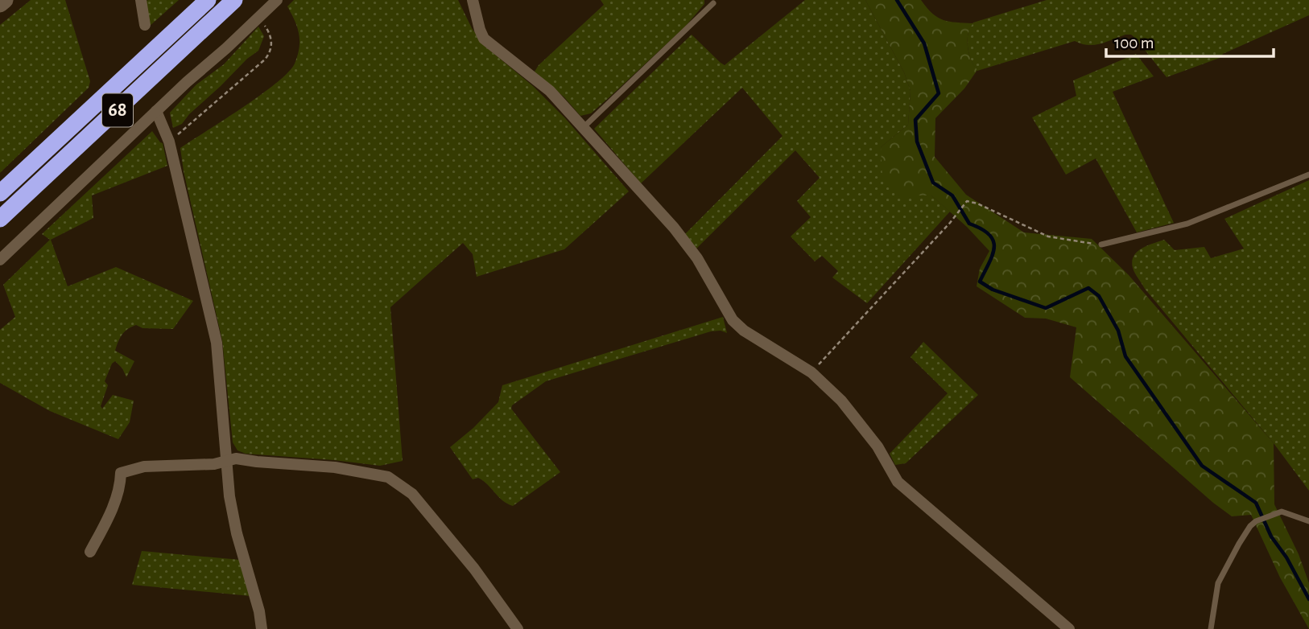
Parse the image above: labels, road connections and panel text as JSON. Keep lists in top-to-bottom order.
{
  "streets": {
    "highway": ["68"]
  },
  "scale_bar": "100 m"
}
